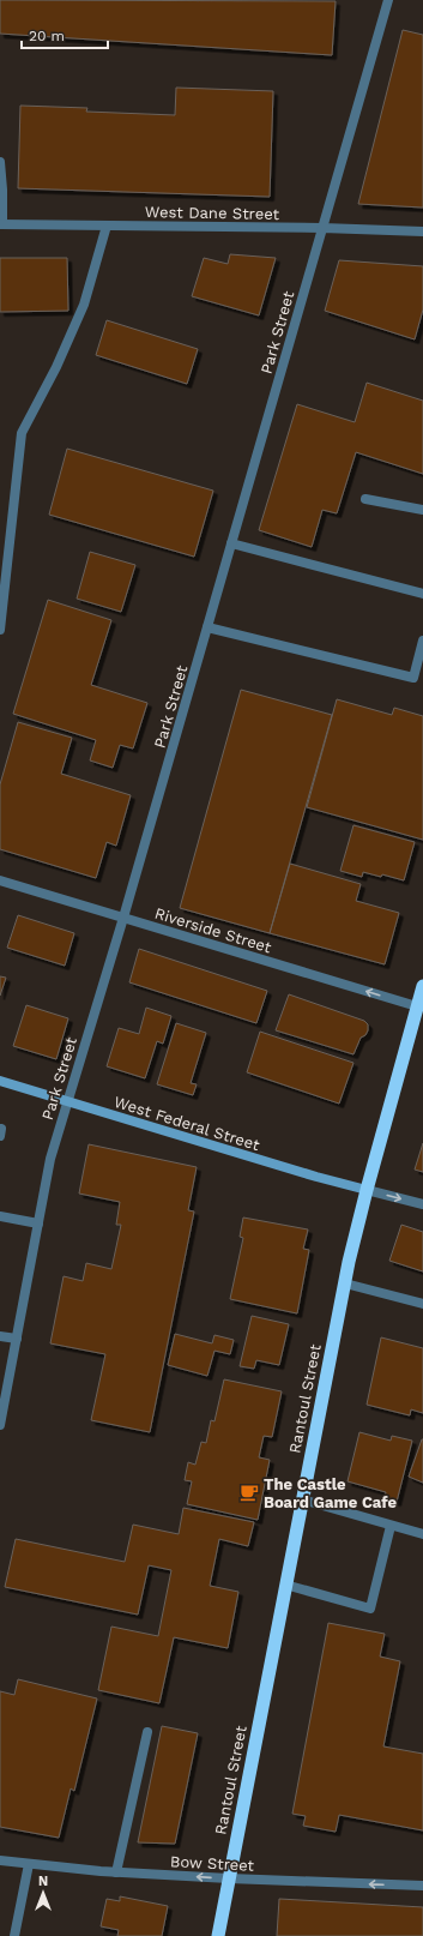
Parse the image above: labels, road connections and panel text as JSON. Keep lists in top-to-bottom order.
{
  "streets": {
    "highway": ["Rantoul Street"],
    "main road": ["West Federal Street"],
    "street": [
      "West Dane Street",
      "Park Street",
      "Riverside Street",
      "Bow Street"
    ]
  },
  "crossings": [
    ["West Dane Street", "Park Street"],
    ["Park Street", "Riverside Street"],
    ["Park Street", "West Federal Street"],
    ["Riverside Street", "Rantoul Street"],
    ["West Federal Street", "Rantoul Street"],
    ["Rantoul Street", "Bow Street"]
  ],
  "one_way": ["Riverside Street", "Bow Street"],
  "places": {
    "cafe": ["The Castle Board Game Cafe"]
  },
  "scale_bar": "20 m",
  "north": "top"
}
